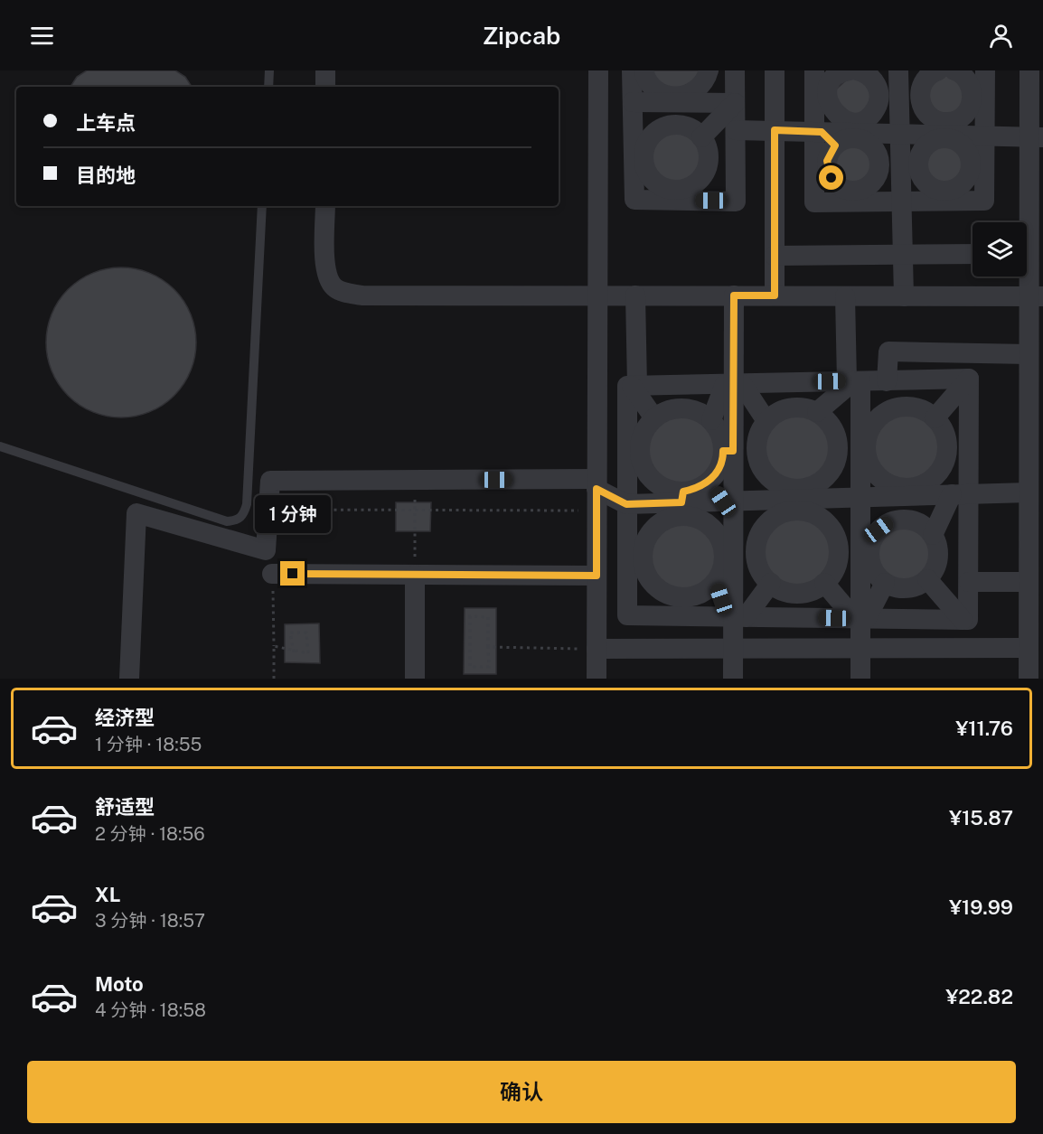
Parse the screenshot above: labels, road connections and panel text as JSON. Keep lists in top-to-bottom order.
{
  "page": {
    "header": "Zipcab",
    "banner": ["上车点", "目的地"],
    "bubble": "1 分钟",
    "list": [
      {
        "name": "经济型",
        "note": "1 分钟 · 18:55",
        "value": "¥11.76"
      },
      {
        "name": "舒适型",
        "note": "2 分钟 · 18:56",
        "value": "¥15.87"
      },
      {
        "name": "XL",
        "note": "3 分钟 · 18:57",
        "value": "¥19.99"
      },
      {
        "name": "Moto",
        "note": "4 分钟 · 18:58",
        "value": "¥22.82"
      }
    ],
    "buttons": "确认"
  }
}
